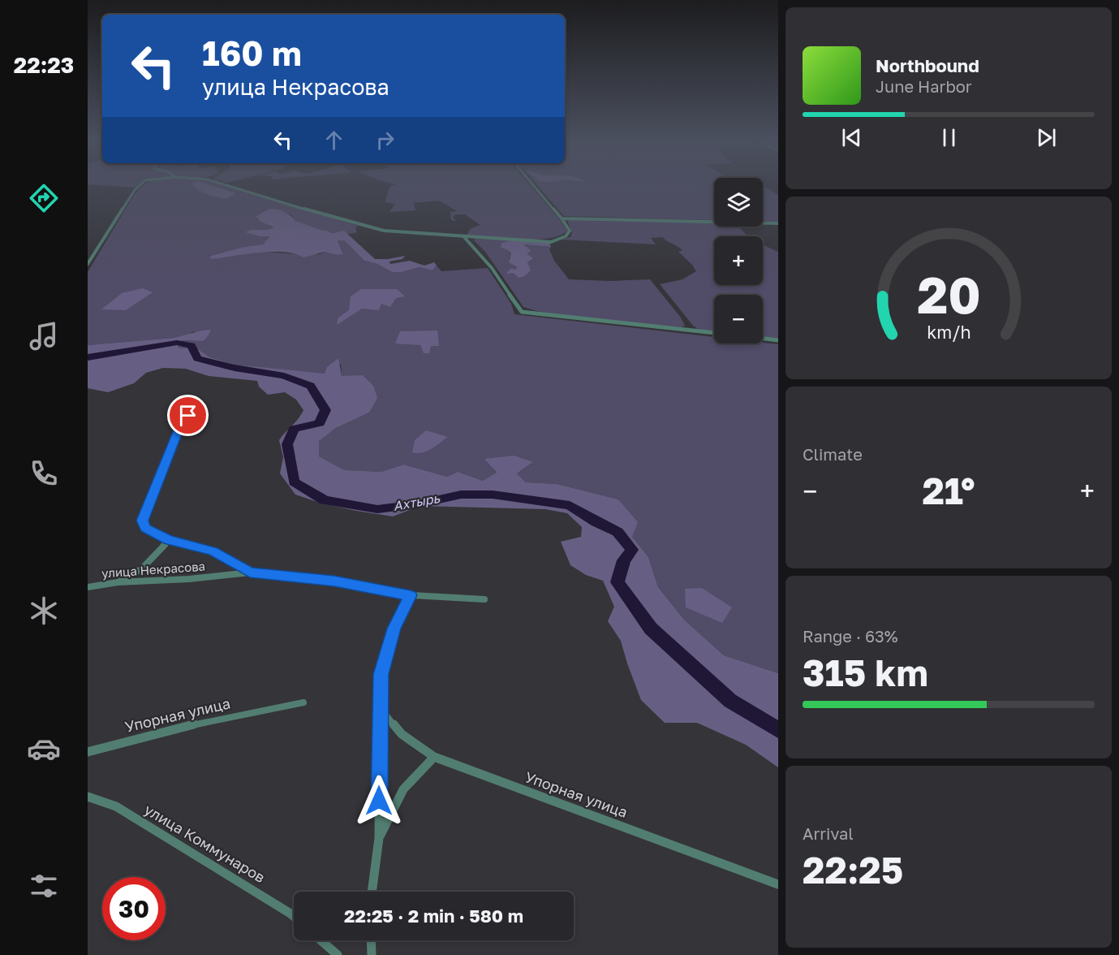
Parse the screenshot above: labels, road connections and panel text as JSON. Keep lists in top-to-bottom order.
{
  "streets": {
    "street": ["улица Некрасова", "Упорная улица", "улица Коммунаров"]
  },
  "water": ["Ахтырь"],
  "page": {
    "tabs": "22:23",
    "turn": ["160 m", "улица Некрасова"],
    "song": ["Northbound", "June Harbor"],
    "map_buttons": ["+", "−"],
    "tile": [
      "Climate",
      ["Range · 63%", "315 km"],
      ["Arrival", "22:25"]
    ],
    "heat": ["−", "21°", "+"],
    "limit": "30",
    "trip": "22:25 · 2 min · 580 m",
    "gauge": ["20", "km/h"]
  }
}
